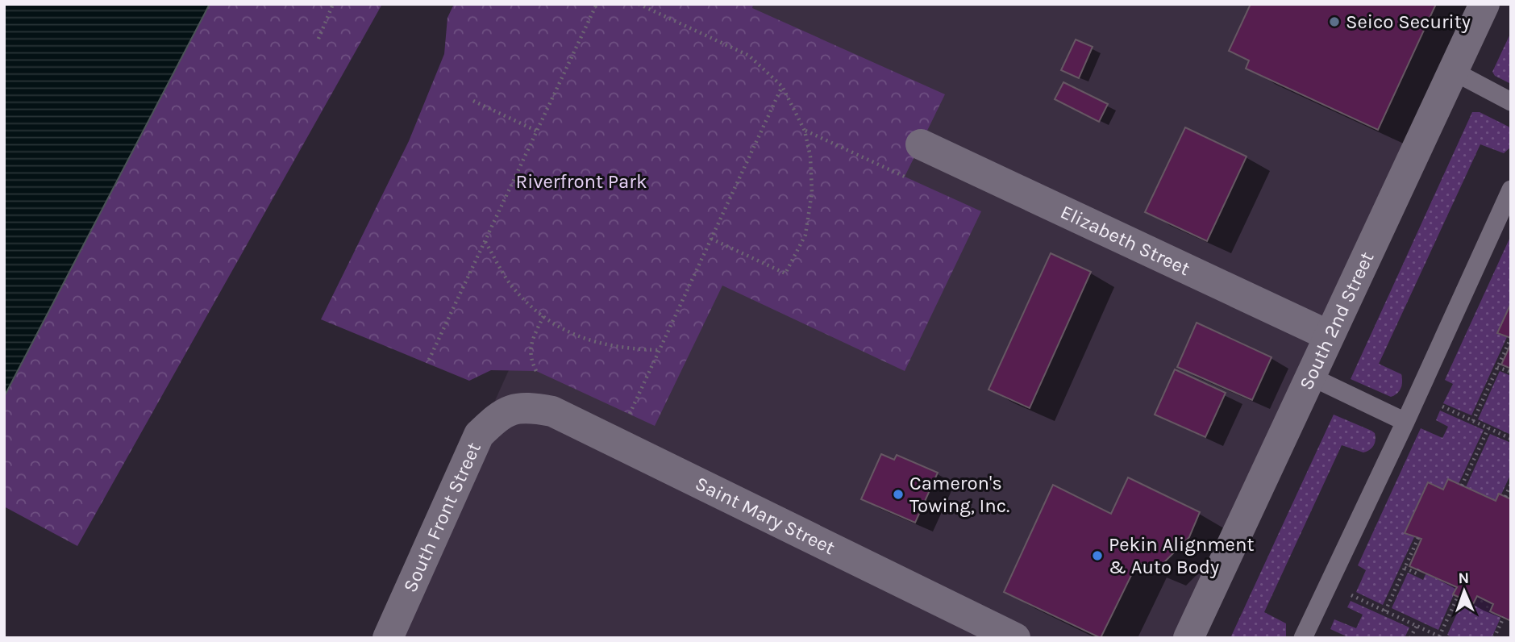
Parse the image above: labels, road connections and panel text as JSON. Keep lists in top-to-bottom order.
{
  "streets": {
    "street": [
      "Elizabeth Street",
      "South 2nd Street",
      "Saint Mary Street",
      "South Front Street"
    ]
  },
  "crossings": [
    ["Elizabeth Street", "South 2nd Street"],
    ["Saint Mary Street", "South Front Street"]
  ],
  "parks": ["Riverfront Park"],
  "places": ["Seico Security", "Cameron's Towing, Inc.", "Pekin Alignment & Auto Body"],
  "north": "top"
}
